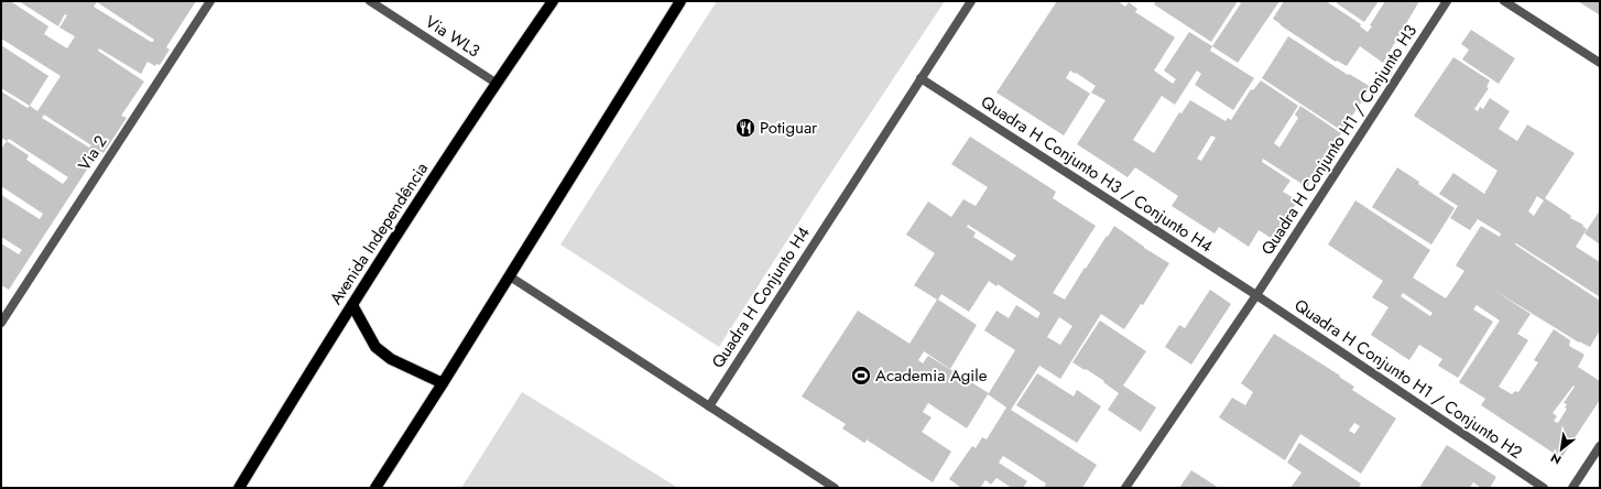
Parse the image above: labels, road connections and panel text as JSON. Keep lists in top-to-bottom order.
{
  "streets": {
    "main road": ["Avenida Independência"],
    "street": [
      "Via WL3",
      "Quadra H Conjunto H1 / Conjunto H3",
      "Via 2",
      "Quadra H Conjunto H3 / Conjunto H4",
      "Quadra H Conjunto H4",
      "Quadra H Conjunto H1 / Conjunto H2"
    ]
  },
  "crossings": [
    ["Via WL3", "Avenida Independência"],
    ["Quadra H Conjunto H1 / Conjunto H3", "Quadra H Conjunto H3 / Conjunto H4"],
    ["Quadra H Conjunto H1 / Conjunto H3", "Quadra H Conjunto H1 / Conjunto H2"],
    ["Quadra H Conjunto H3 / Conjunto H4", "Quadra H Conjunto H4"],
    ["Quadra H Conjunto H3 / Conjunto H4", "Quadra H Conjunto H1 / Conjunto H2"]
  ],
  "places": {
    "restaurant": ["Potiguar"],
    "sports": ["Academia Agile"]
  },
  "north": "bottom left"
}
